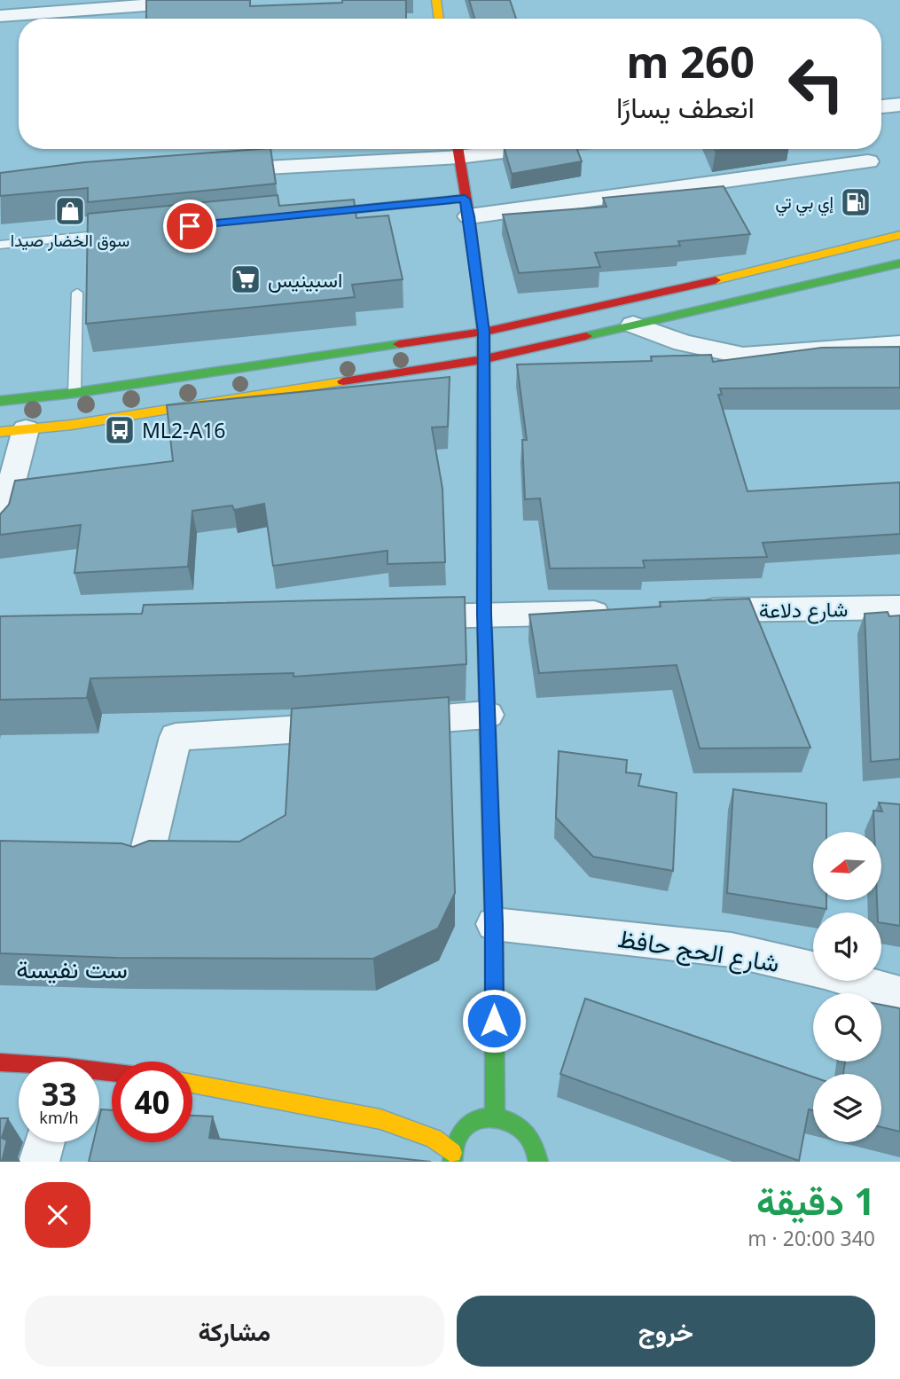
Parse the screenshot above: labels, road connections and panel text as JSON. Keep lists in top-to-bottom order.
{
  "streets": {
    "street": ["شارع دلاعة", "شارع الحج حافظ"]
  },
  "districts": ["ست نفيسة"],
  "places": {
    "fuel station": ["إي بي تي"],
    "shop": ["سوق الخضار صيدا"],
    "supermarket": ["اسبينيس"],
    "bus stop": ["ML2-A16"]
  },
  "north": "left",
  "page": {
    "turn": ["260 m", "انعطف يسارًا"],
    "speed": "33 km/h",
    "limit": "40",
    "heading": ["1 دقيقة", "340 m · 20:00"],
    "buttons": ["خروج", "مشاركة"]
  }
}
